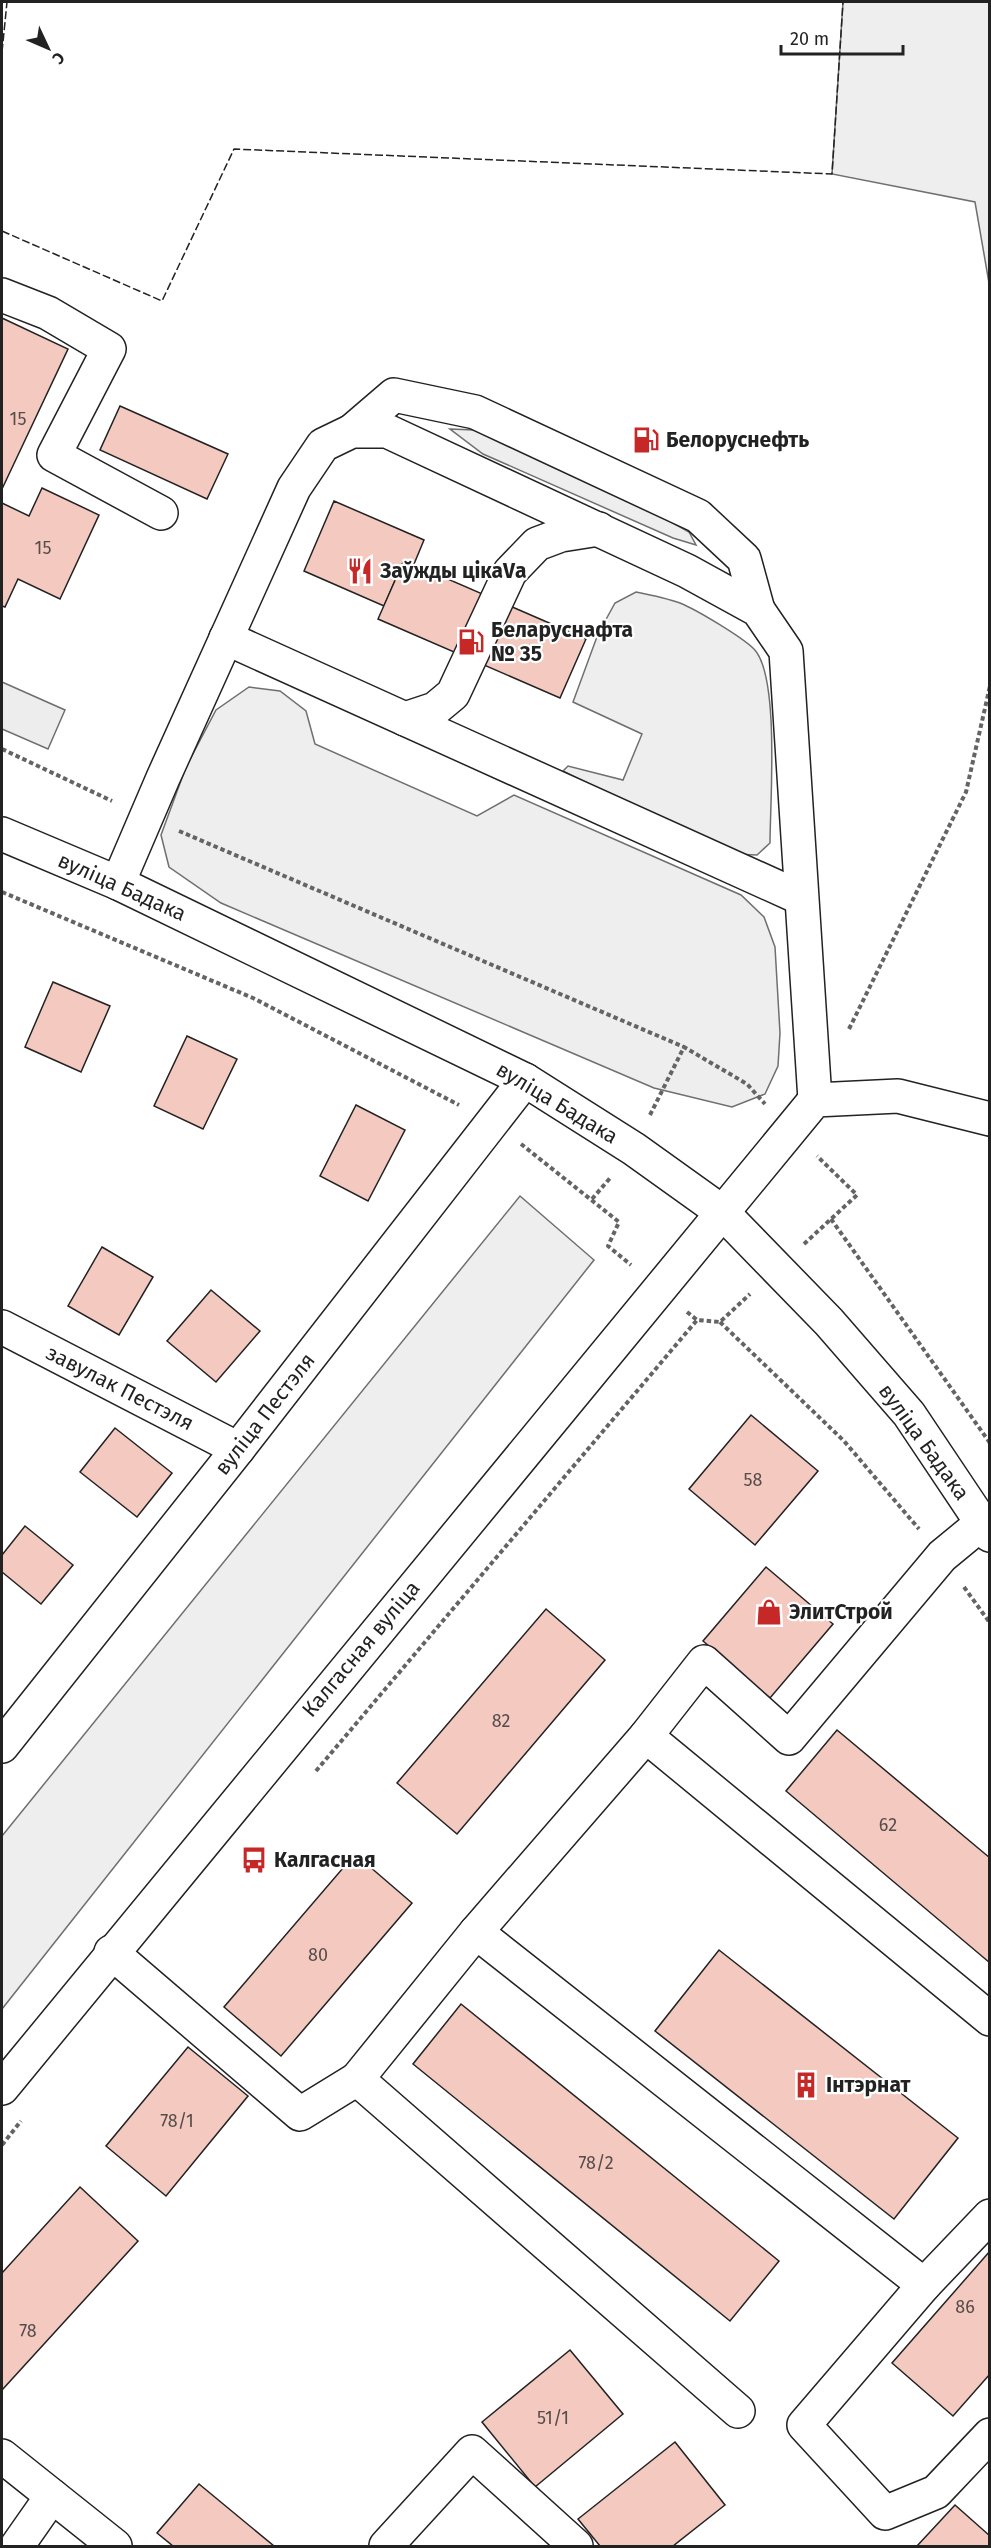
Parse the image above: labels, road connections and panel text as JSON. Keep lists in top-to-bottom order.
{
  "streets": {
    "street": [
      "вуліца Бадака",
      "завулак Пестэля",
      "вуліца Пестэля",
      "Калгасная вуліца"
    ]
  },
  "crossings": [
    ["вуліца Бадака", "вуліца Пестэля"],
    ["вуліца Бадака", "Калгасная вуліца"],
    ["завулак Пестэля", "вуліца Пестэля"]
  ],
  "places": {
    "fuel station": ["Белоруснефть", "Беларуснафта № 35"],
    "restaurant": ["Заўжды цікаVа"],
    "shop": ["ЭлитСтрой"],
    "bus stop": ["Калгасная"],
    "building": ["Інтэрнат"]
  },
  "house_numbers": [
    "15",
    "15",
    "58",
    "82",
    "62",
    "80",
    "78/1",
    "78/2",
    "86",
    "78",
    "51/1"
  ],
  "scale_bar": "20 m",
  "north": "bottom right"
}
